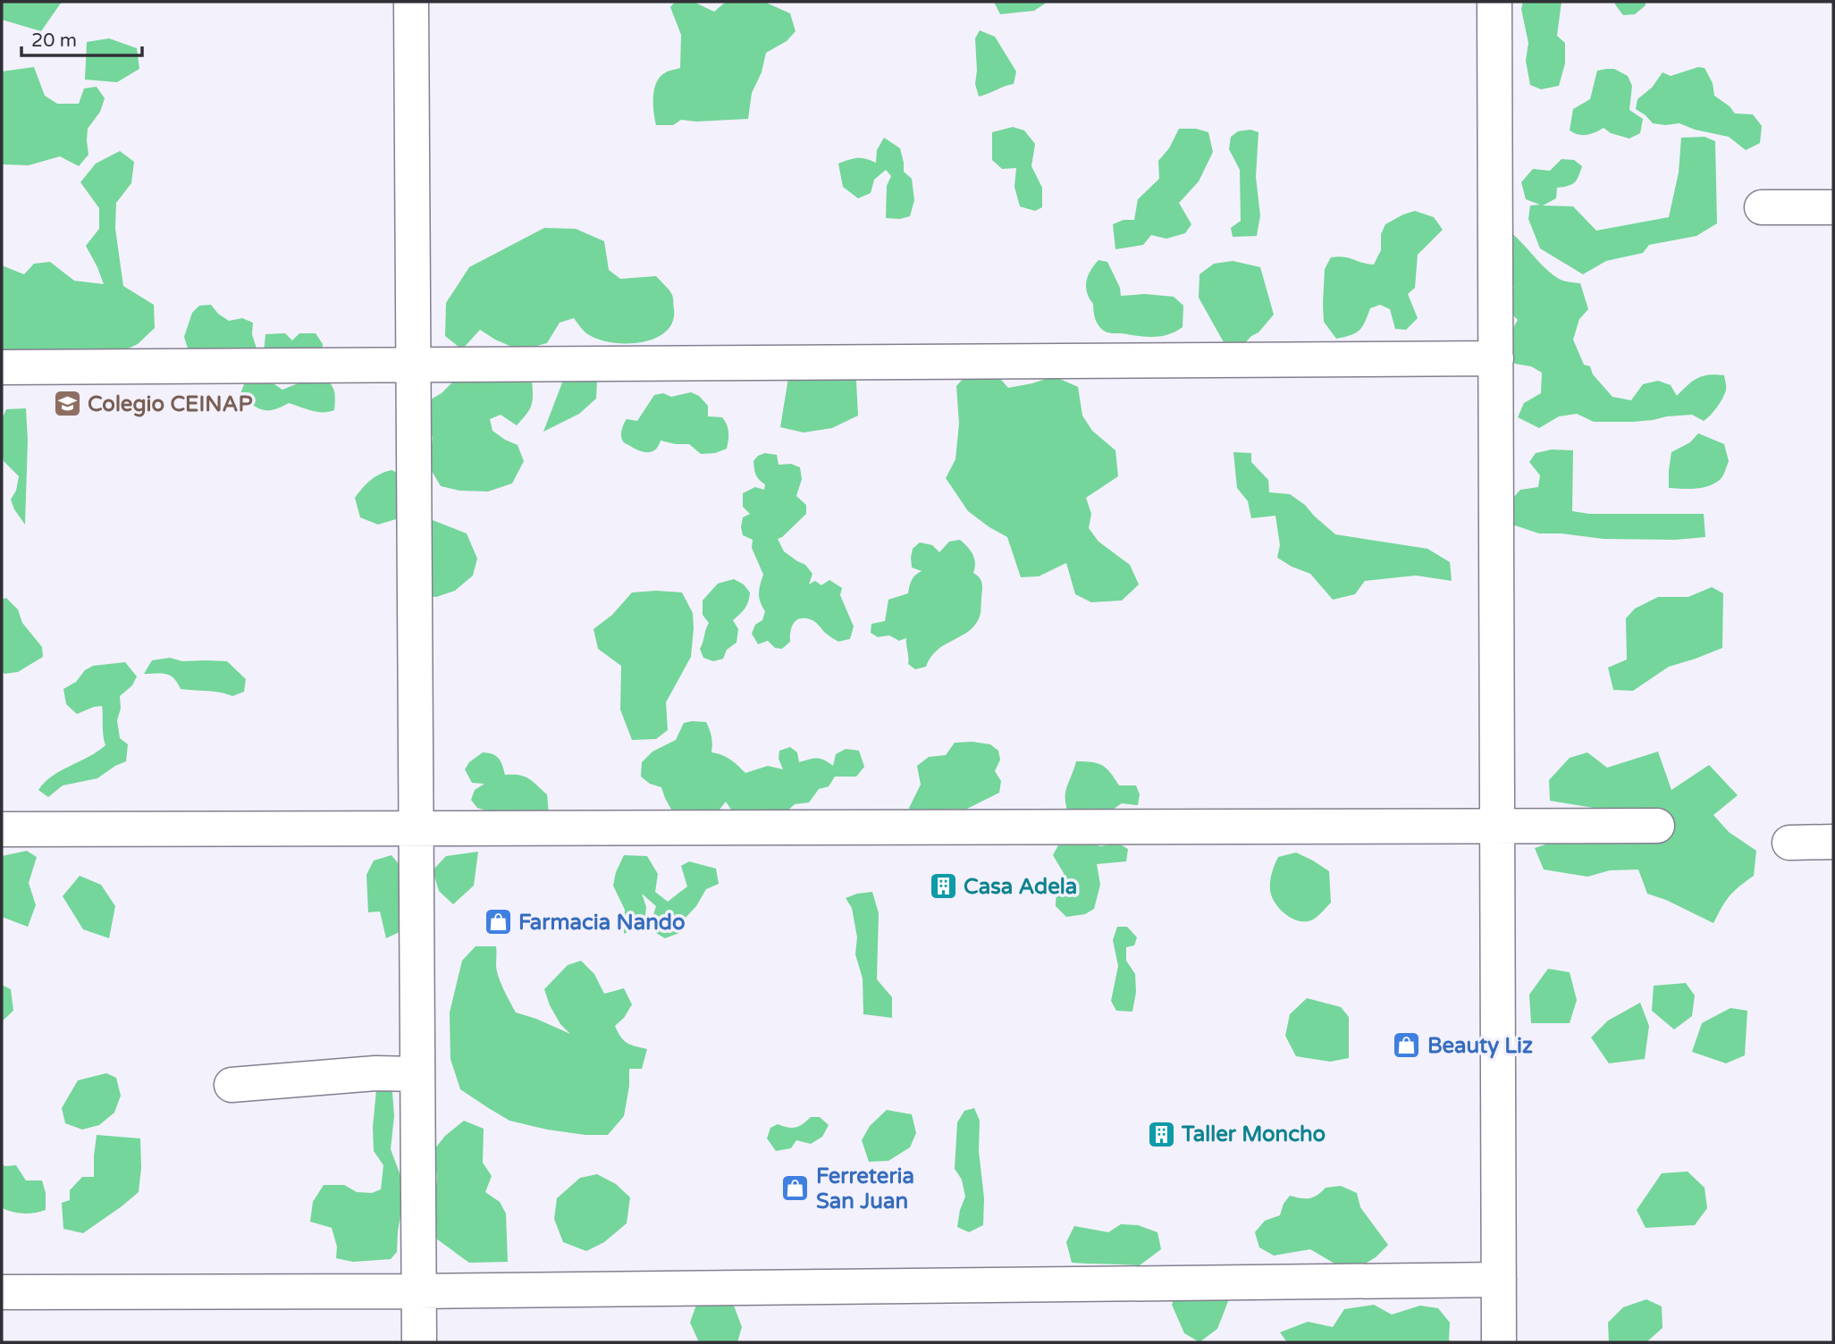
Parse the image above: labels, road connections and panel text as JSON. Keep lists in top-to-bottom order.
{
  "places": {
    "school or university": ["Colegio CEINAP"],
    "building": ["Casa Adela", "Taller Moncho"],
    "shop": ["Farmacia Nando", "Beauty Liz", "Ferreteria San Juan"]
  },
  "scale_bar": "20 m"
}
